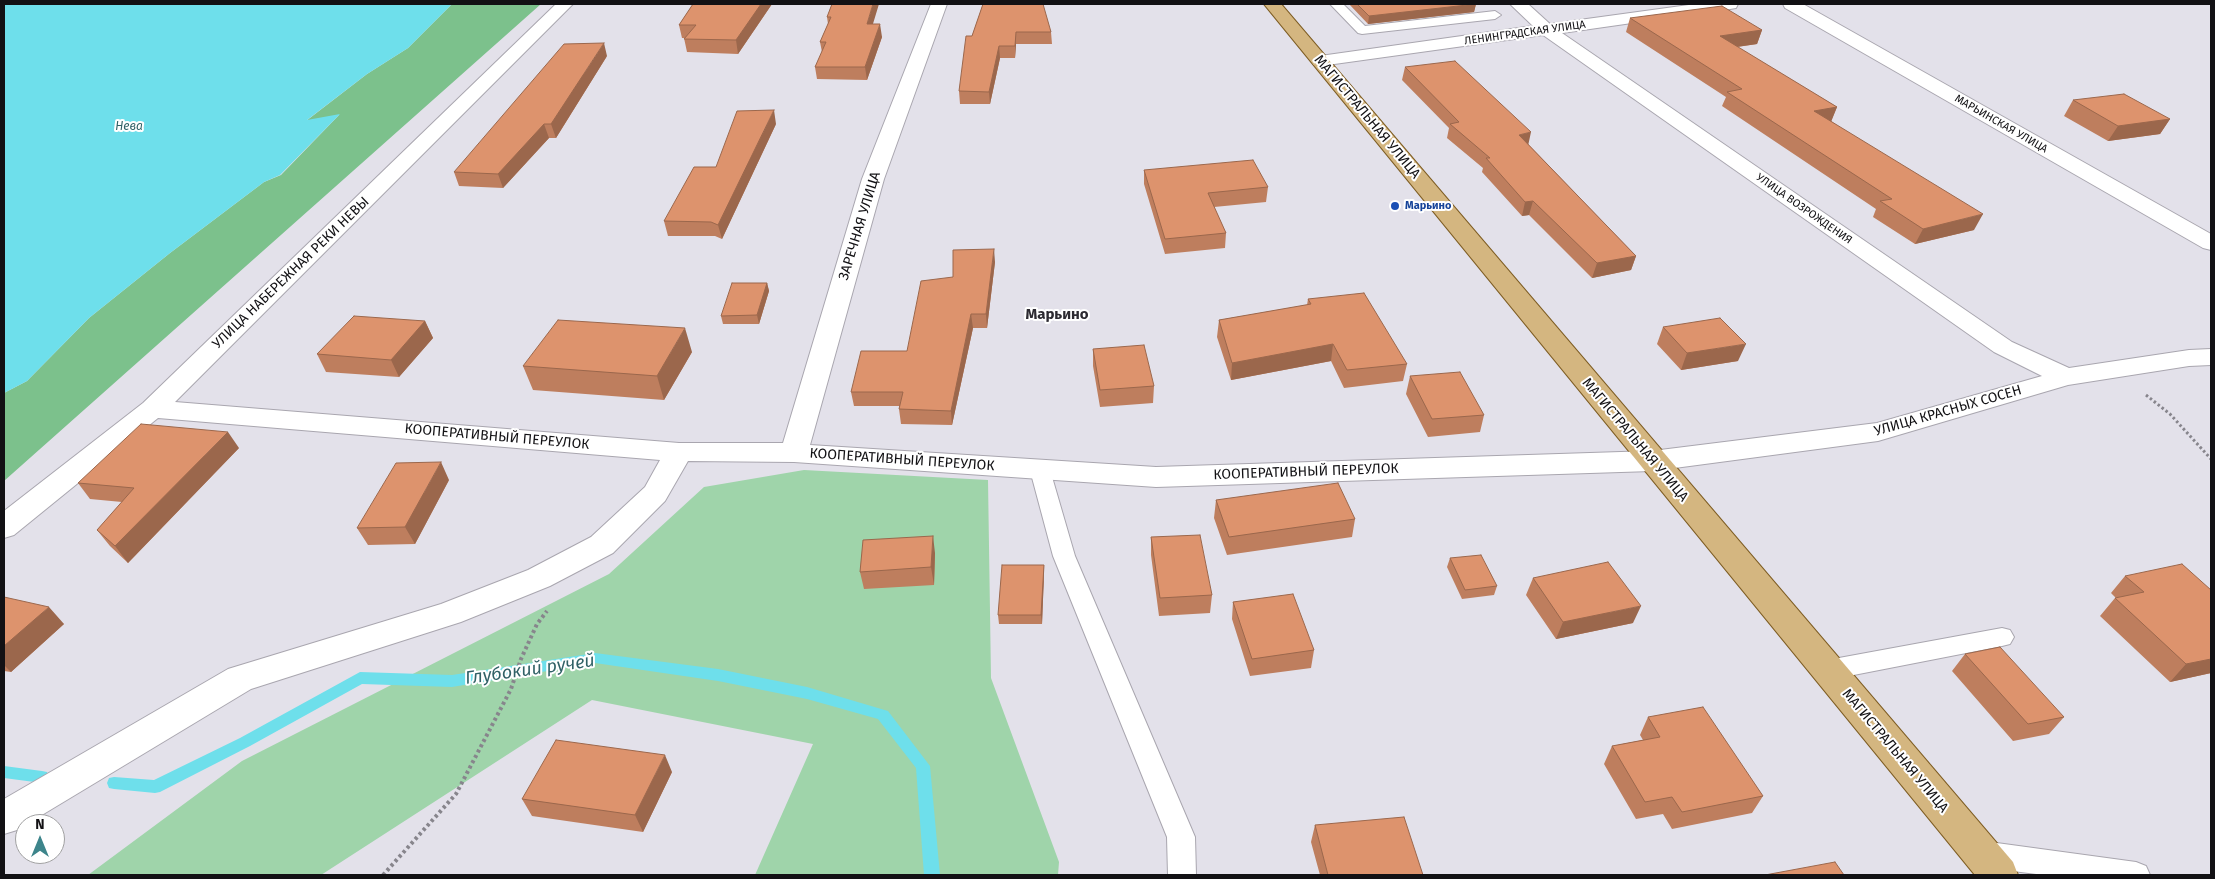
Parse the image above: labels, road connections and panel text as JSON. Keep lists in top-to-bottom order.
{
  "streets": {
    "main road": ["МАГИСТРАЛЬНАЯ УЛИЦА"],
    "street": [
      "ЛЕНИНГРАДСКАЯ УЛИЦА",
      "МАРЬИНСКАЯ УЛИЦА",
      "УЛИЦА ВОЗРОЖДЕНИЯ",
      "ЗАРЕЧНАЯ УЛИЦА",
      "УЛИЦА НАБЕРЕЖНАЯ РЕКИ НЕВЫ",
      "УЛИЦА КРАСНЫХ СОСЕН",
      "КООПЕРАТИВНЫЙ ПЕРЕУЛОК"
    ]
  },
  "crossings": [
    ["ЛЕНИНГРАДСКАЯ УЛИЦА", "МАГИСТРАЛЬНАЯ УЛИЦА"],
    ["ЛЕНИНГРАДСКАЯ УЛИЦА", "УЛИЦА ВОЗРОЖДЕНИЯ"],
    ["МАГИСТРАЛЬНАЯ УЛИЦА", "УЛИЦА КРАСНЫХ СОСЕН"],
    ["МАГИСТРАЛЬНАЯ УЛИЦА", "КООПЕРАТИВНЫЙ ПЕРЕУЛОК"],
    ["УЛИЦА ВОЗРОЖДЕНИЯ", "УЛИЦА КРАСНЫХ СОСЕН"],
    ["ЗАРЕЧНАЯ УЛИЦА", "КООПЕРАТИВНЫЙ ПЕРЕУЛОК"],
    ["УЛИЦА НАБЕРЕЖНАЯ РЕКИ НЕВЫ", "КООПЕРАТИВНЫЙ ПЕРЕУЛОК"],
    ["УЛИЦА КРАСНЫХ СОСЕН", "КООПЕРАТИВНЫЙ ПЕРЕУЛОК"]
  ],
  "districts": ["Марьино"],
  "water": ["Нева", "Глубокий ручей"],
  "places": ["Марьино"],
  "north": "top"
}
